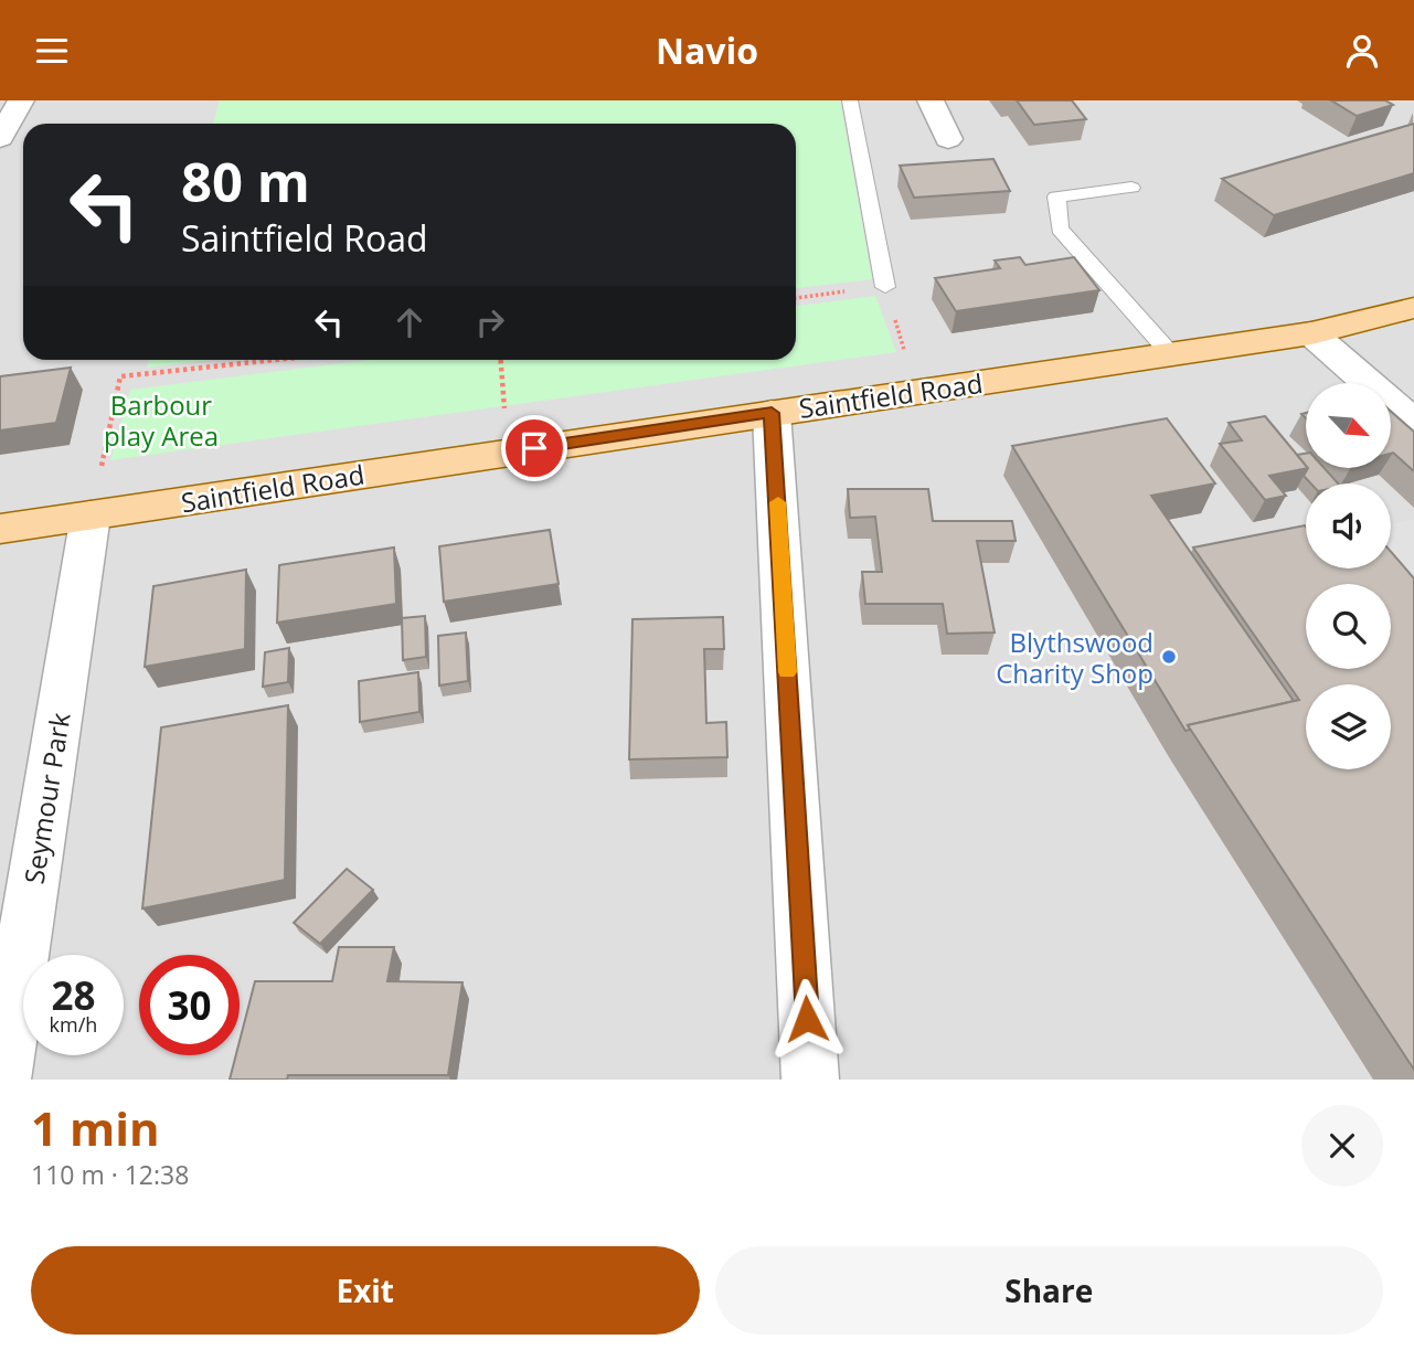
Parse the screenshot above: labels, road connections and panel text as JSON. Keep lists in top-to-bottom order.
{
  "streets": {
    "main road": ["Saintfield Road"],
    "street": ["Seymour Park"]
  },
  "crossings": [
    ["Saintfield Road", "Seymour Park"]
  ],
  "parks": ["Barbour play Area"],
  "places": ["Blythswood Charity Shop"],
  "north": "bottom right",
  "page": {
    "header": "Navio",
    "turn": ["80 m", "Saintfield Road"],
    "speed": "28 km/h",
    "limit": "30",
    "heading": ["1 min", "110 m · 12:38"],
    "buttons": ["Exit", "Share"]
  }
}
